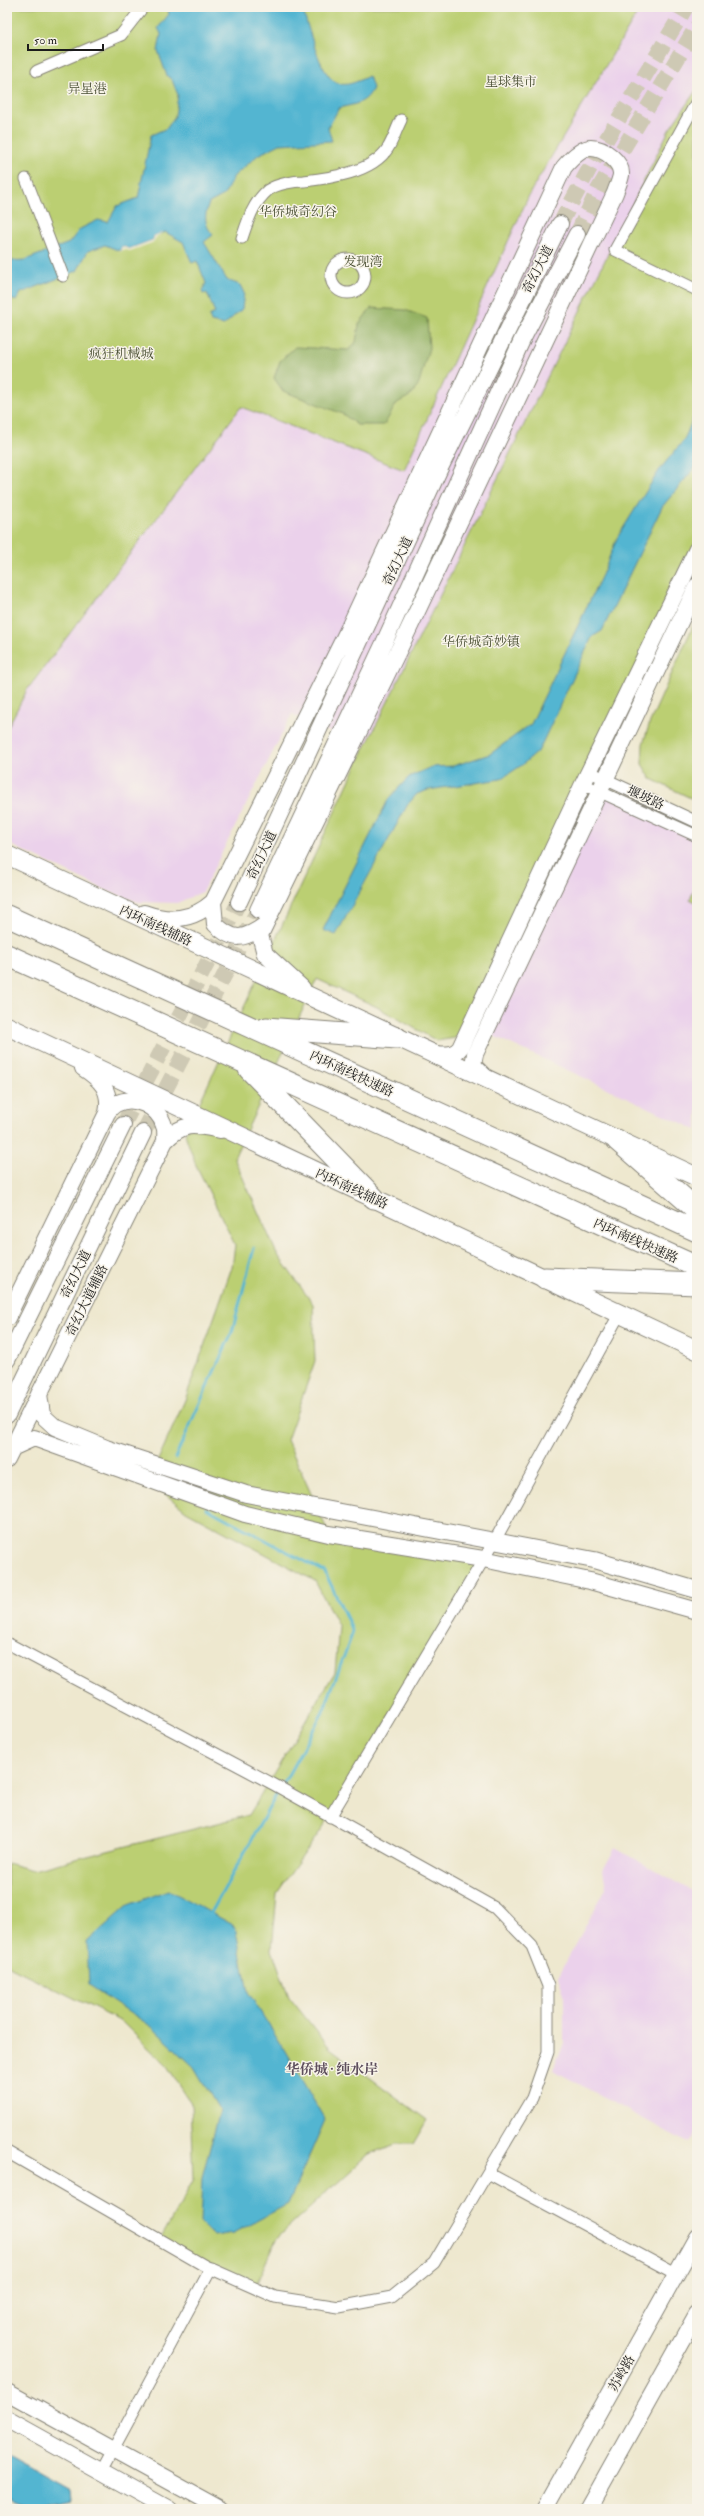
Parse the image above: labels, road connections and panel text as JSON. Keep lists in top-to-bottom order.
{
  "streets": {
    "highway": ["内环南线快速路"],
    "main road": ["内环南线辅路"],
    "street": [
      "奇幻大道",
      "堰坡路",
      "奇幻大道辅路",
      "苏岭路"
    ]
  },
  "crossings": [
    ["内环南线辅路", "奇幻大道辅路"]
  ],
  "districts": ["华侨城 · 纯水岸"],
  "parks": [
    "星球集市",
    "异星港",
    "华侨城奇幻谷",
    "发现湾",
    "疯狂机械城",
    "华侨城奇妙镇"
  ],
  "scale_bar": "50 m"
}
